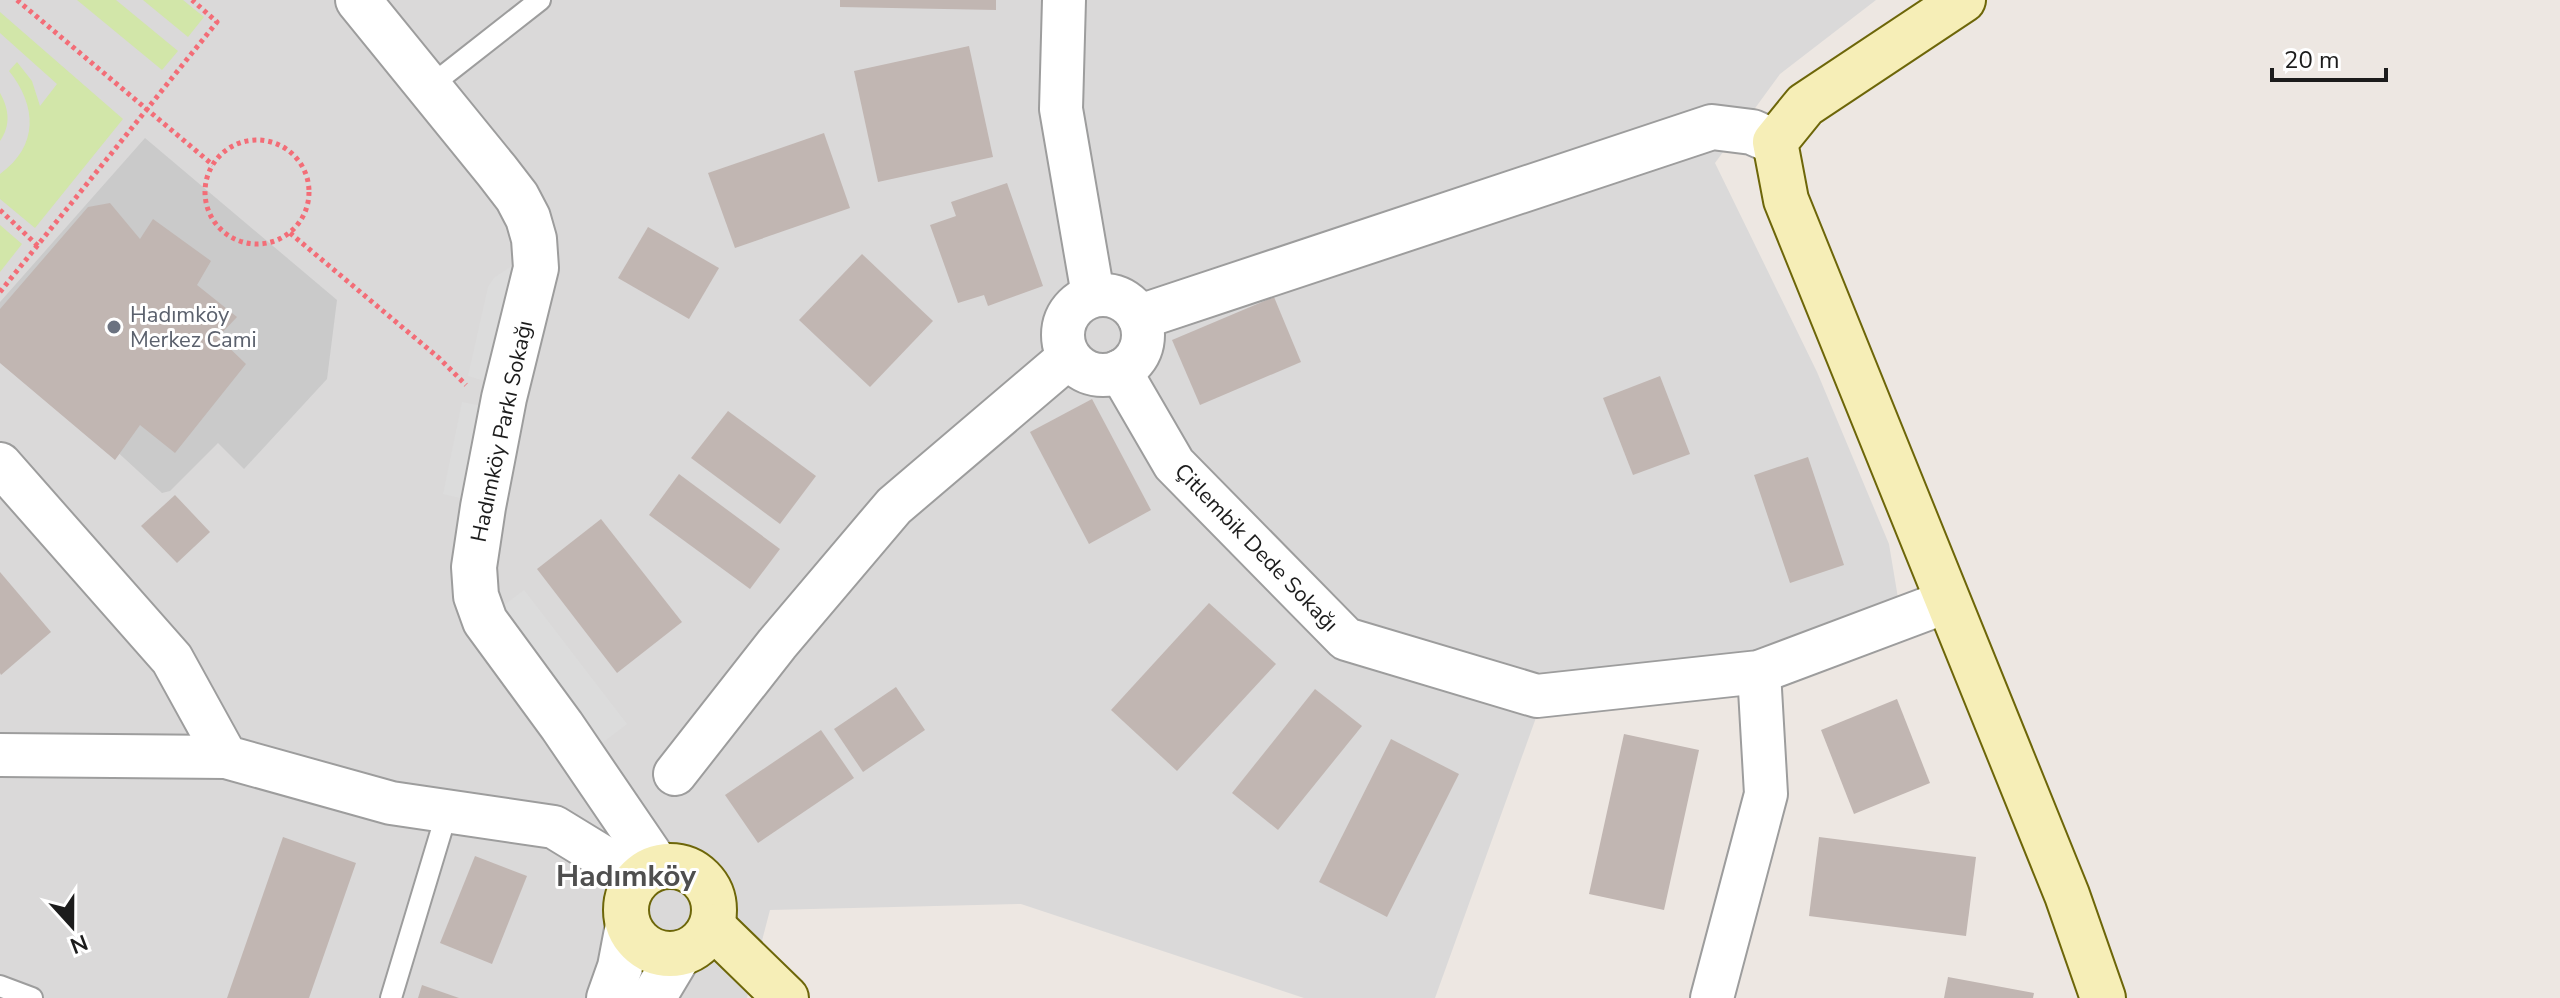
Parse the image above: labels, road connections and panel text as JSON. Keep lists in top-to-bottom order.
{
  "streets": {
    "street": ["Hadımköy Parkı Sokağı", "Çitlembik Dede Sokağı"]
  },
  "districts": ["Hadımköy"],
  "places": ["Hadımköy Merkez Cami"],
  "scale_bar": "20 m",
  "north": "bottom"
}
